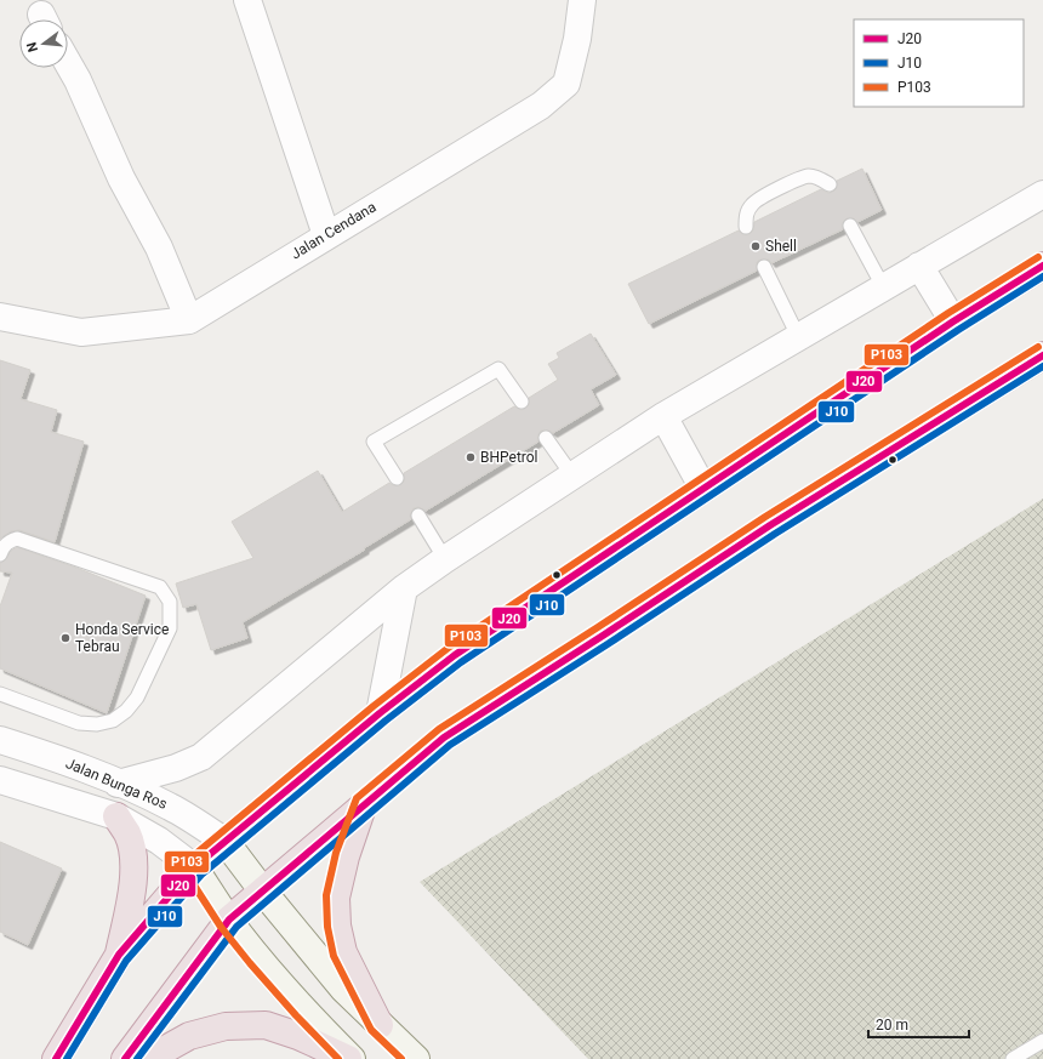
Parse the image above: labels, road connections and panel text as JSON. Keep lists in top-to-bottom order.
{
  "streets": {
    "street": ["Jalan Cendana", "Jalan Bunga Ros"]
  },
  "places": ["Shell", "BHPetrol", "Honda Service Tebrau"],
  "lines": ["transit line P103", "transit line J20", "transit line J10"],
  "legend": ["J20", "J10", "P103"],
  "scale_bar": "20 m",
  "north": "left"
}
